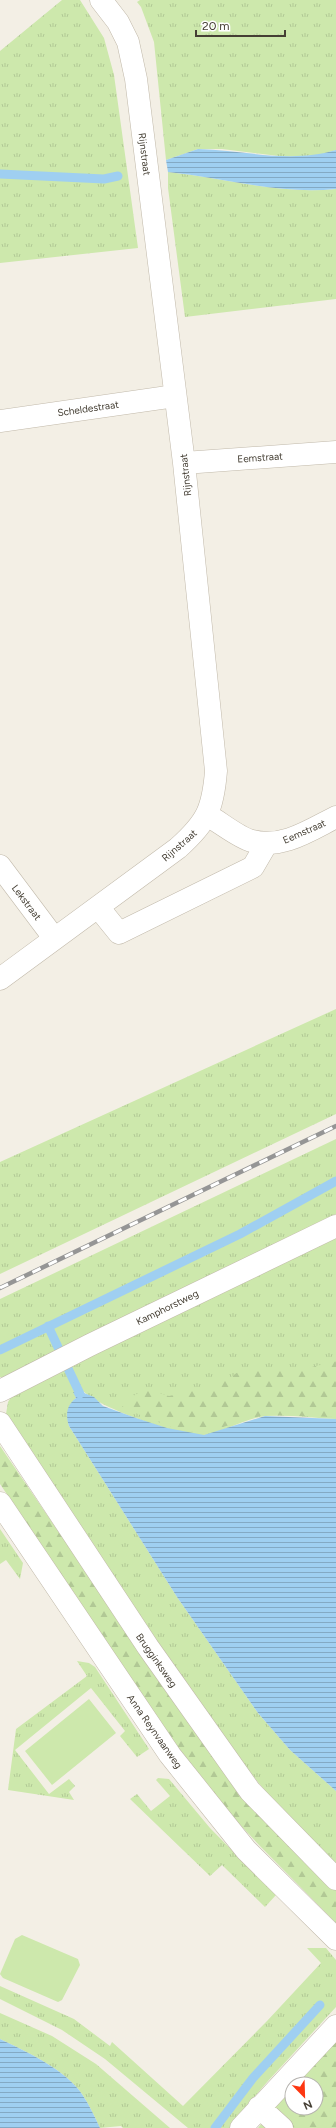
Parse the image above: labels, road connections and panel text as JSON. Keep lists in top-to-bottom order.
{
  "streets": {
    "street": [
      "Rijnstraat",
      "Scheldestraat",
      "Eemstraat",
      "Lekstraat",
      "Kamphorstweg",
      "Brugginksweg",
      "Anna Reynvaanweg"
    ]
  },
  "crossings": [
    ["Rijnstraat", "Scheldestraat"],
    ["Rijnstraat", "Eemstraat"],
    ["Rijnstraat", "Lekstraat"]
  ],
  "scale_bar": "20 m",
  "north": "bottom right"
}
